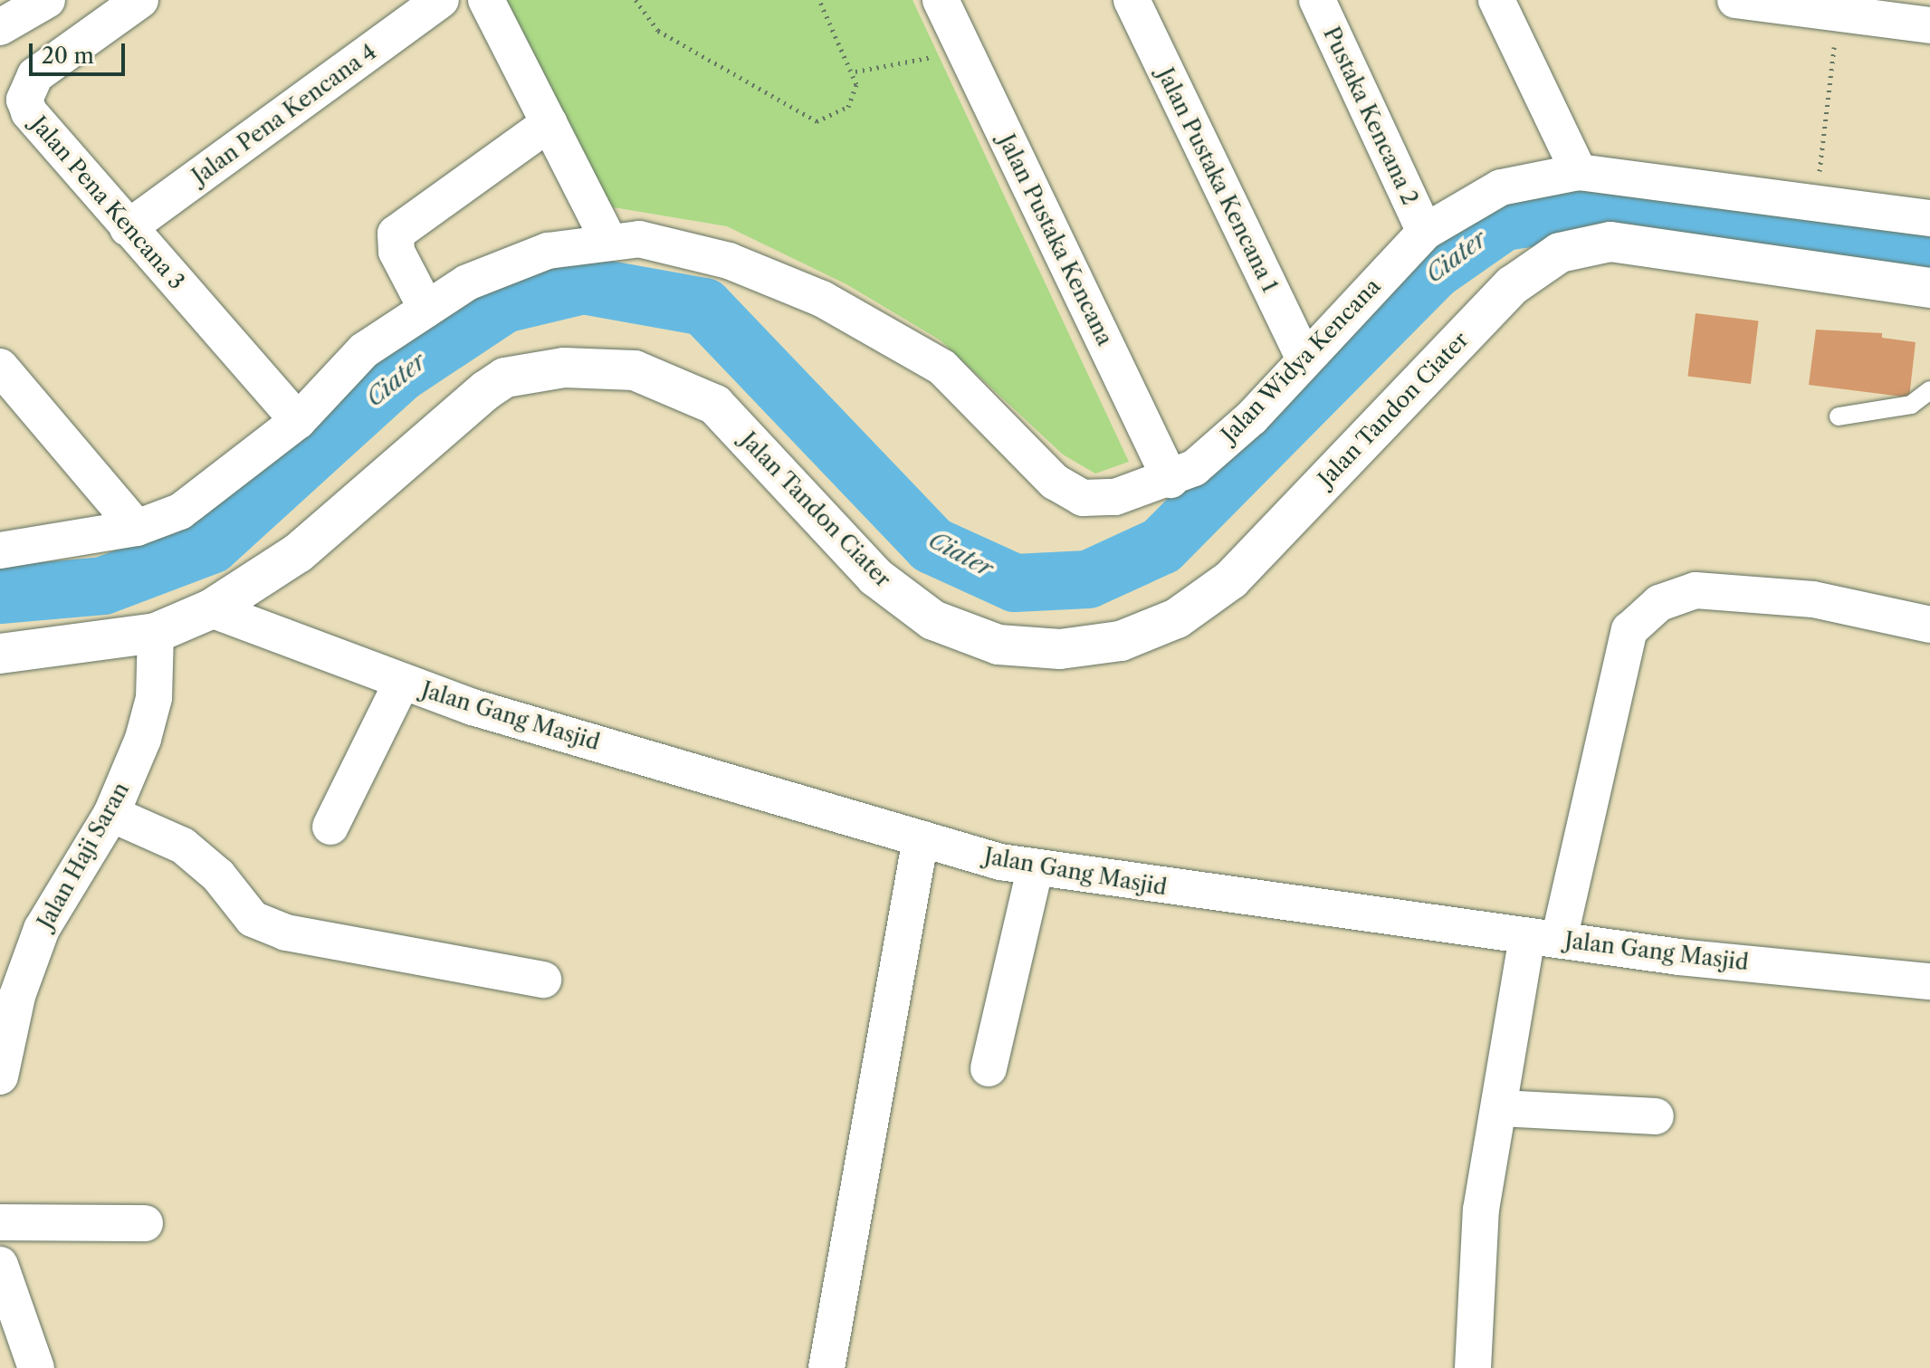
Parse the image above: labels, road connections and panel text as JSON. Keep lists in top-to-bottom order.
{
  "streets": {
    "street": [
      "Jalan Pena Kencana 4",
      "Pustaka Kencana 2",
      "Jalan Pustaka Kencana 1",
      "Jalan Pena Kencana 3",
      "Jalan Pustaka Kencana",
      "Jalan Widya Kencana",
      "Jalan Tandon Ciater",
      "Jalan Gang Masjid",
      "Jalan Haji Saran"
    ]
  },
  "crossings": [
    ["Jalan Pena Kencana 4", "Jalan Pena Kencana 3"],
    ["Pustaka Kencana 2", "Jalan Widya Kencana"],
    ["Jalan Pustaka Kencana 1", "Jalan Widya Kencana"],
    ["Jalan Pena Kencana 3", "Jalan Widya Kencana"],
    ["Jalan Pustaka Kencana", "Jalan Widya Kencana"],
    ["Jalan Tandon Ciater", "Jalan Gang Masjid"],
    ["Jalan Tandon Ciater", "Jalan Haji Saran"]
  ],
  "water": ["Ciater"],
  "scale_bar": "20 m"
}
